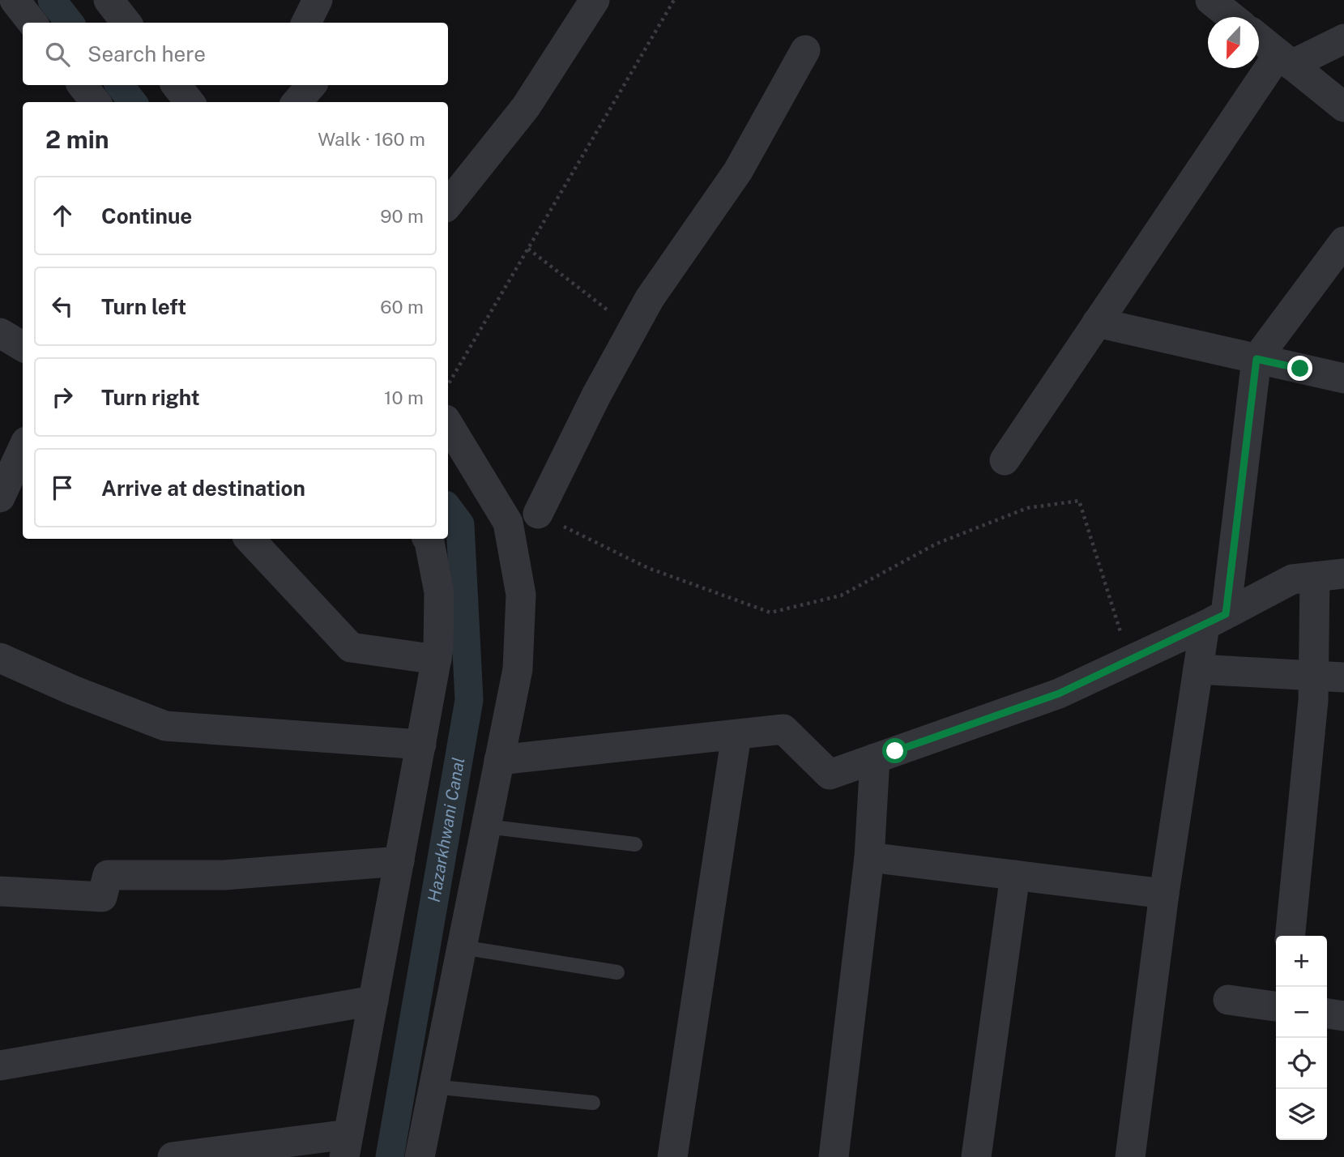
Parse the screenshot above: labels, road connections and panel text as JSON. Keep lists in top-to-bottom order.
{
  "water": ["Hazarkhwani Canal"],
  "north": "bottom",
  "page": {
    "search": "Search here",
    "heading": ["2 min", "Walk · 160 m"],
    "list": [
      ["Continue", "90 m"],
      ["Turn left", "60 m"],
      ["Turn right", "10 m"],
      "Arrive at destination"
    ],
    "map_buttons": ["+", "−"]
  }
}
